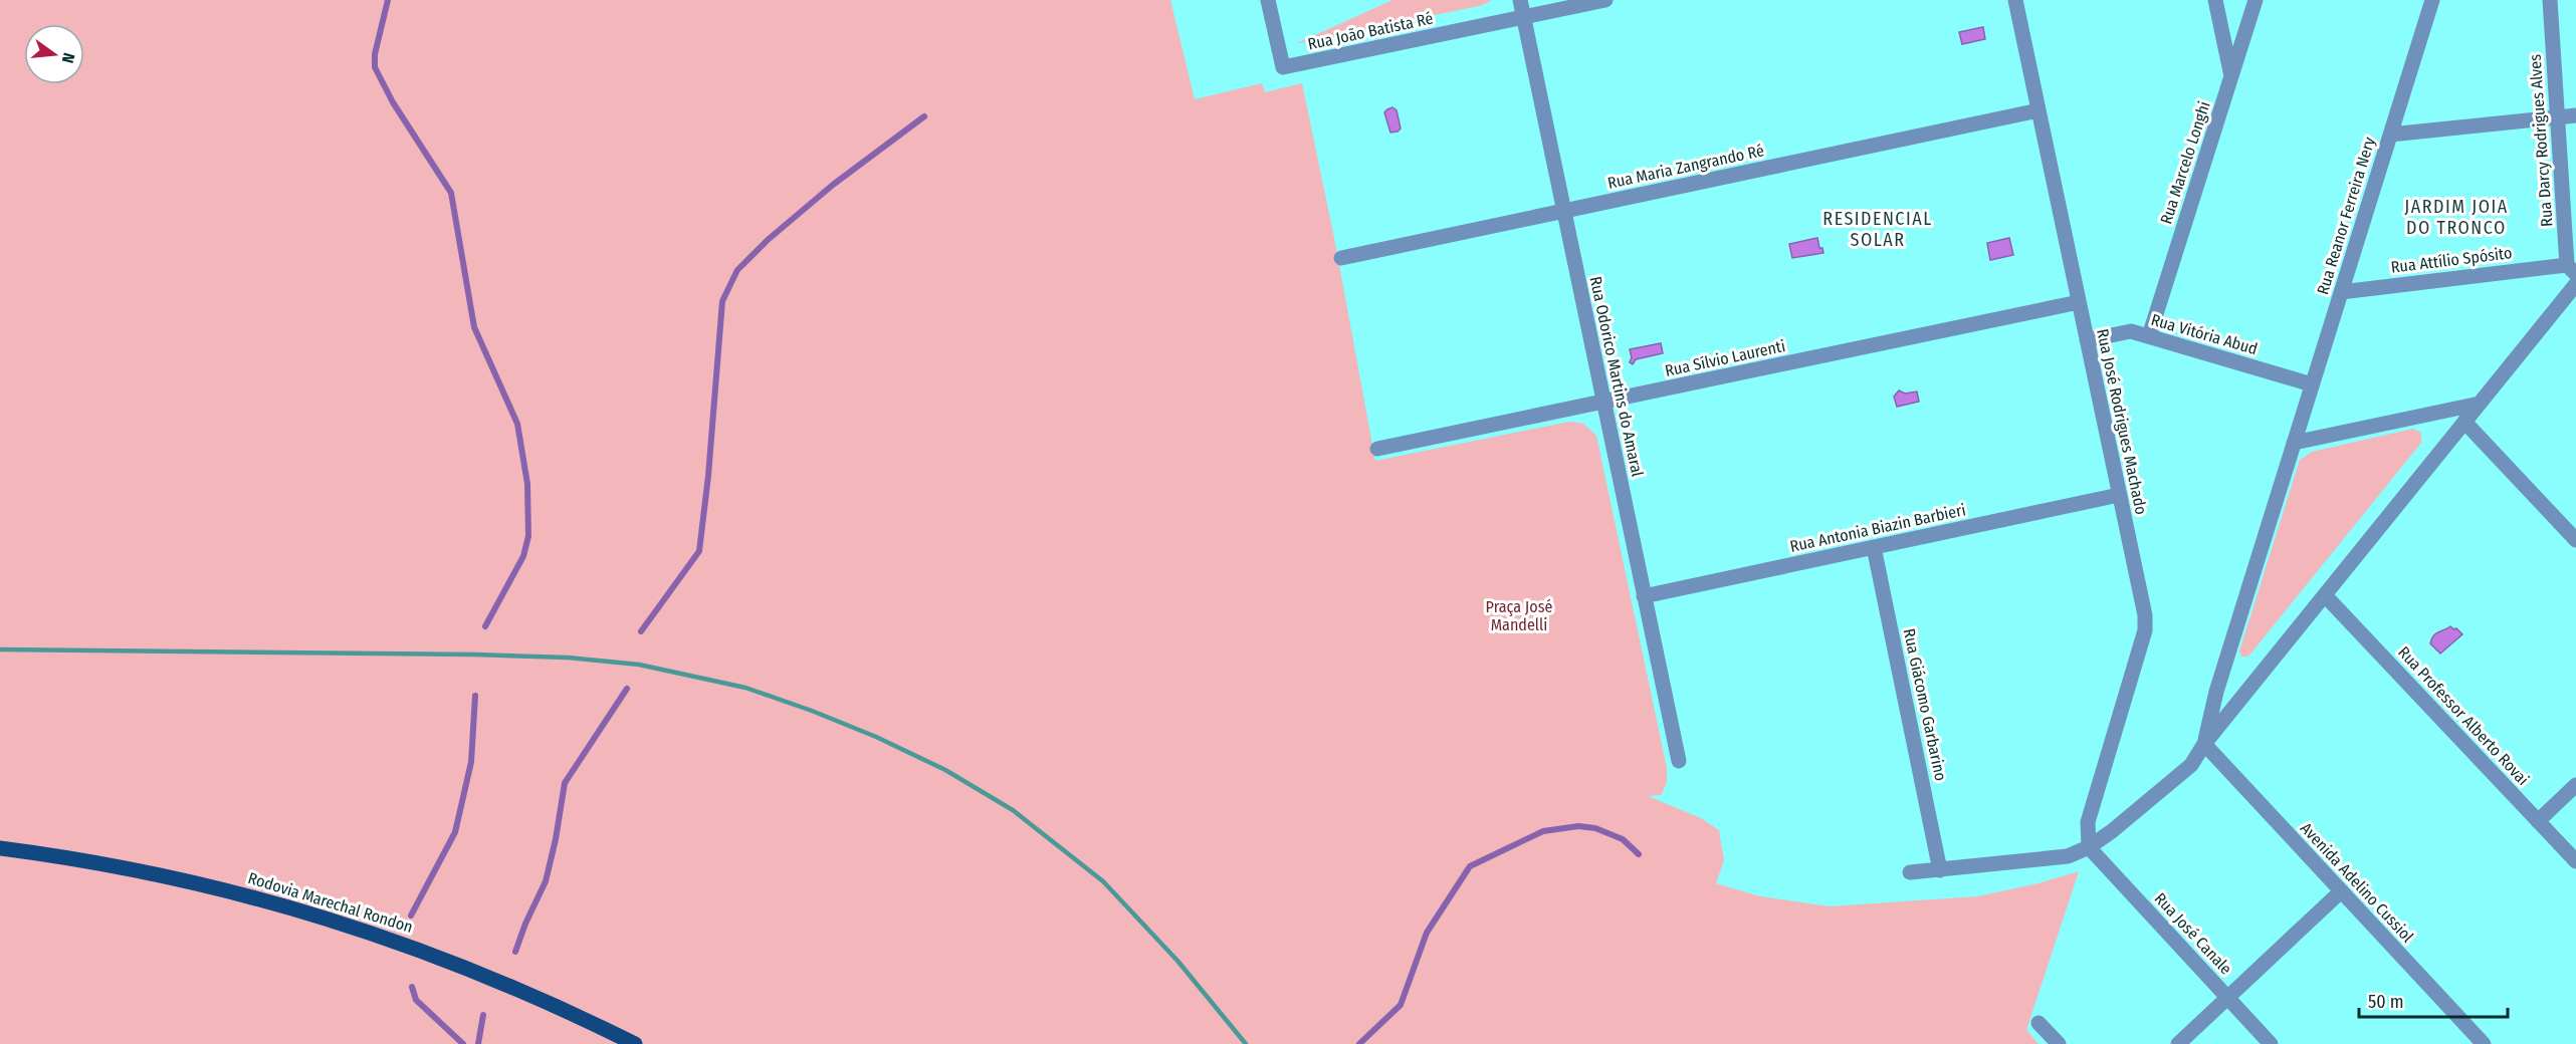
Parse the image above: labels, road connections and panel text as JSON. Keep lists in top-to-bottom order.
{
  "streets": {
    "main road": ["Rodovia Marechal Rondon"],
    "street": [
      "Rua João Batista Ré",
      "Rua Darcy Rodrigues Alves",
      "Rua Marcelo Longhi",
      "Rua Maria Zangrando Ré",
      "Rua Reanor Ferreira Nery",
      "Rua Attílio Spósito",
      "Rua Vitória Abud",
      "Rua Sílvio Laurenti",
      "Rua Odorico Martins do Amaral",
      "Rua José Rodrigues Machado",
      "Rua Antonia Biazin Barbieri",
      "Rua Giácomo Garbarino",
      "Rua Professor Alberto Rovai",
      "Avenida Adelino Cussiol",
      "Rua José Canale"
    ]
  },
  "crossings": [
    ["Rua João Batista Ré", "Rua Odorico Martins do Amaral"],
    ["Rua Darcy Rodrigues Alves", "Rua Attílio Spósito"],
    ["Rua Marcelo Longhi", "Rua Vitória Abud"],
    ["Rua Maria Zangrando Ré", "Rua Odorico Martins do Amaral"],
    ["Rua Maria Zangrando Ré", "Rua José Rodrigues Machado"],
    ["Rua Reanor Ferreira Nery", "Rua Attílio Spósito"],
    ["Rua Reanor Ferreira Nery", "Rua Vitória Abud"],
    ["Rua Reanor Ferreira Nery", "Avenida Adelino Cussiol"],
    ["Rua Vitória Abud", "Rua José Rodrigues Machado"],
    ["Rua Sílvio Laurenti", "Rua Odorico Martins do Amaral"],
    ["Rua Sílvio Laurenti", "Rua José Rodrigues Machado"],
    ["Rua Odorico Martins do Amaral", "Rua Antonia Biazin Barbieri"],
    ["Rua José Rodrigues Machado", "Rua Antonia Biazin Barbieri"],
    ["Rua José Rodrigues Machado", "Rua José Canale"],
    ["Rua Antonia Biazin Barbieri", "Rua Giácomo Garbarino"]
  ],
  "districts": ["JARDIM JOIA DO TRONCO", "RESIDENCIAL SOLAR"],
  "parks": ["Praça José Mandelli"],
  "scale_bar": "50 m",
  "north": "right"
}
